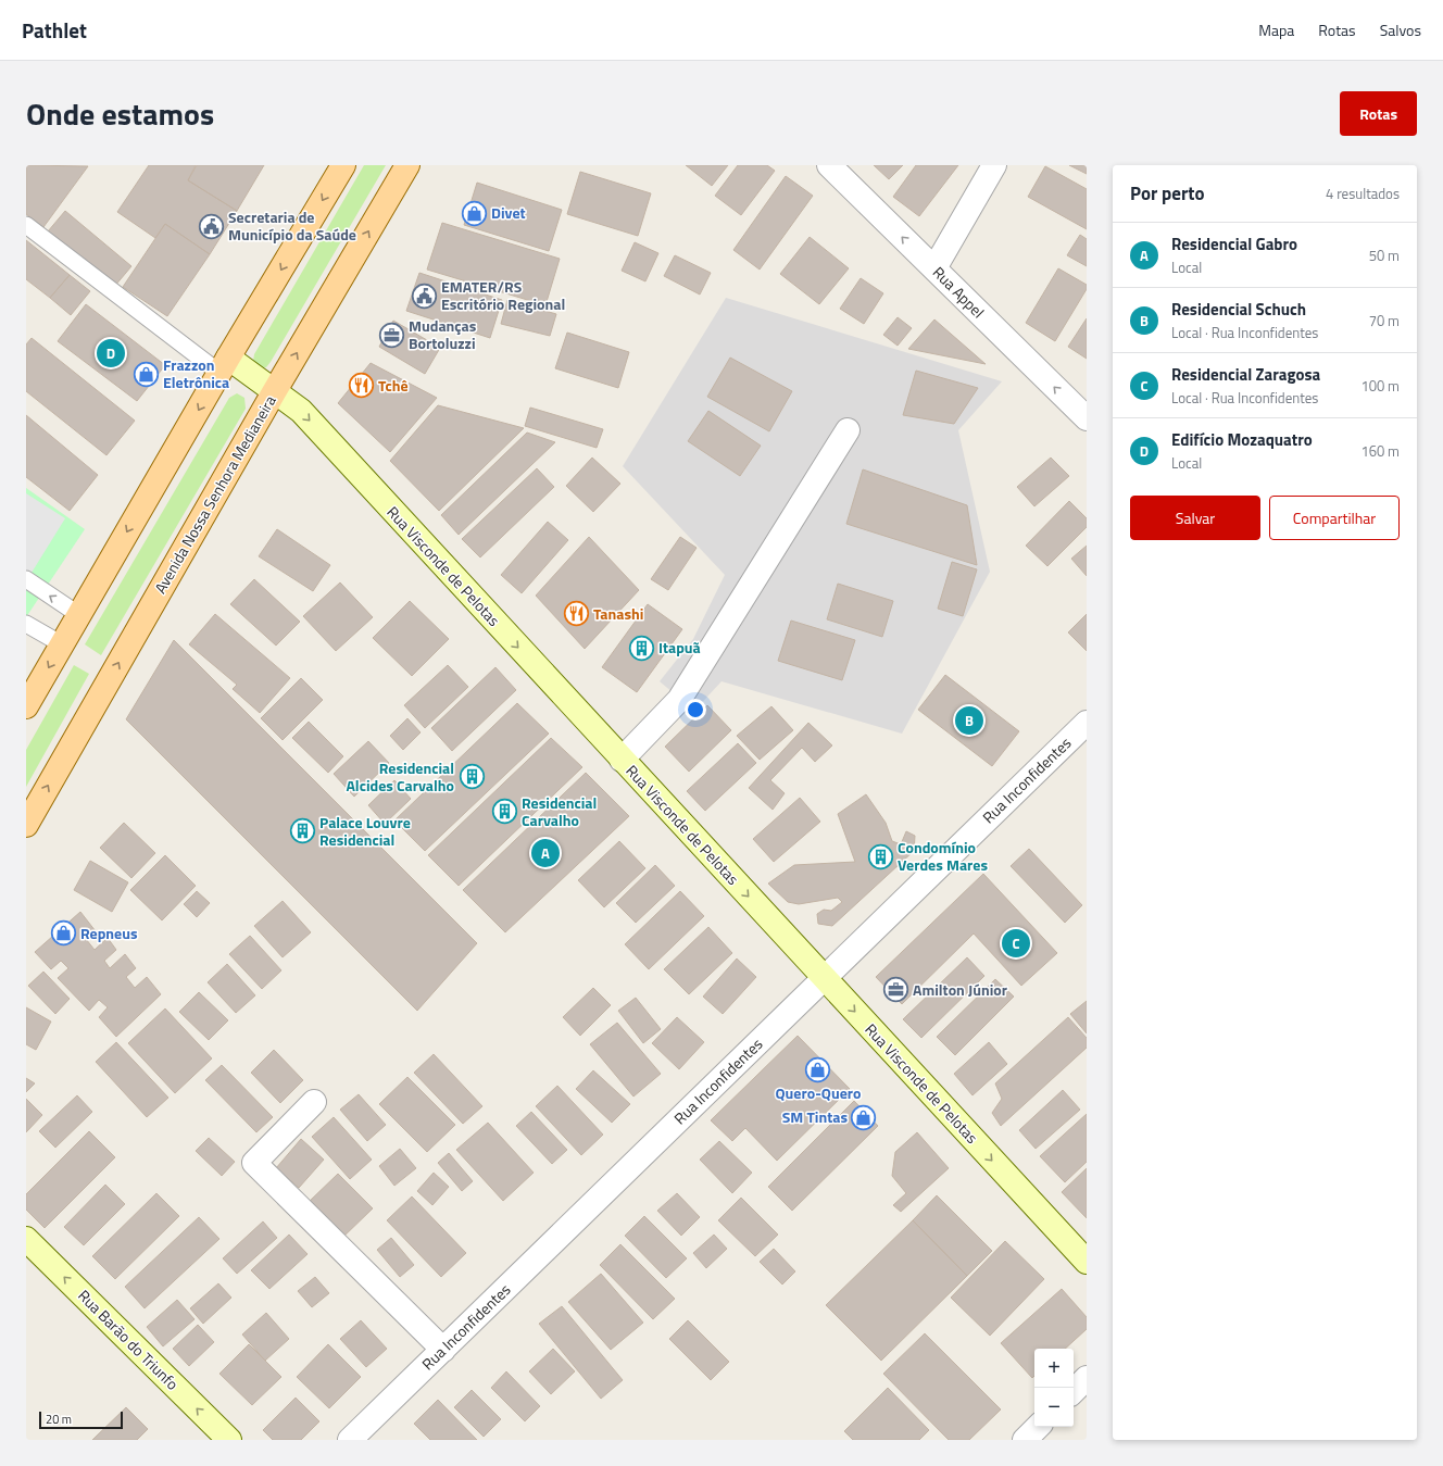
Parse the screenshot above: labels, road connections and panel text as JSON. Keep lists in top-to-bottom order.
{
  "streets": {
    "main road": ["Avenida Nossa Senhora Medianeira"],
    "street": [
      "Rua Appel",
      "Rua Visconde de Pelotas",
      "Rua Inconfidentes",
      "Rua Barão do Triunfo"
    ]
  },
  "crossings": [
    ["Avenida Nossa Senhora Medianeira", "Rua Visconde de Pelotas"],
    ["Rua Visconde de Pelotas", "Rua Inconfidentes"]
  ],
  "one_way": ["Rua Appel", "Rua Visconde de Pelotas", "Rua Barão do Triunfo"],
  "places": {
    "shop": [
      "Divet",
      "Frazzon Eletrônica",
      "Repneus",
      "Quero-Quero",
      "SM Tintas"
    ],
    "public building": ["Secretaria de Município da Saúde", "EMATER/RS Escritório Regional"],
    "office": ["Mudanças Bortoluzzi", "Amilton Júnior"],
    "restaurant": ["Tchê", "Tanashi"],
    "building": [
      "Itapuã",
      "Residencial Alcides Carvalho",
      "Residencial Carvalho",
      "Palace Louvre Residencial",
      "Condomínio Verdes Mares"
    ]
  },
  "scale_bar": "20 m",
  "page": {
    "header": "Pathlet",
    "nav": ["Mapa", "Rotas", "Salvos"],
    "title": "Onde estamos",
    "buttons": [
      "Rotas",
      ["Salvar", "Compartilhar"]
    ],
    "heading": ["Por perto", "4 resultados"],
    "list": [
      {
        "mark": "A",
        "name": "Residencial Gabro",
        "note": "Local",
        "value": "50 m"
      },
      {
        "mark": "B",
        "name": "Residencial Schuch",
        "note": "Local · Rua Inconfidentes",
        "value": "70 m"
      },
      {
        "mark": "C",
        "name": "Residencial Zaragosa",
        "note": "Local · Rua Inconfidentes",
        "value": "100 m"
      },
      {
        "mark": "D",
        "name": "Edifício Mozaquatro",
        "note": "Local",
        "value": "160 m"
      }
    ],
    "pins": [
      "D",
      "B",
      "A",
      "C"
    ],
    "map_buttons": ["+", "−"],
    "scale": "20 m"
  }
}
